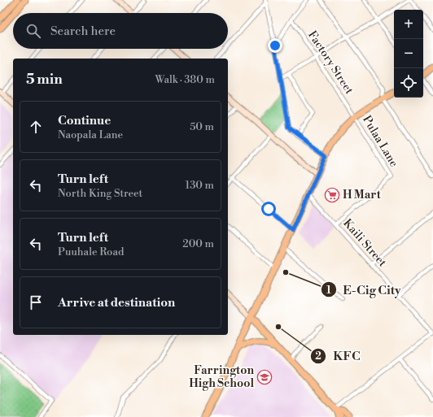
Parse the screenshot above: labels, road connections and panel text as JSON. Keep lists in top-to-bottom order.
{
  "streets": {
    "street": ["Factory Street", "Pulaa Lane", "Kaili Street"]
  },
  "crossings": [
    ["Factory Street", "Pulaa Lane"],
    ["Pulaa Lane", "Kaili Street"]
  ],
  "places": {
    "supermarket": ["H Mart"],
    "other": ["E-Cig City", "KFC"],
    "school or university": ["Farrington High School"]
  },
  "page": {
    "map_buttons": ["+", "−"],
    "search": "Search here",
    "heading": ["5 min", "Walk · 380 m"],
    "list": [
      ["Continue", "Naopala Lane", "50 m"],
      ["Turn left", "North King Street", "130 m"],
      ["Turn left", "Puuhale Road", "200 m"],
      "Arrive at destination"
    ]
  }
}
